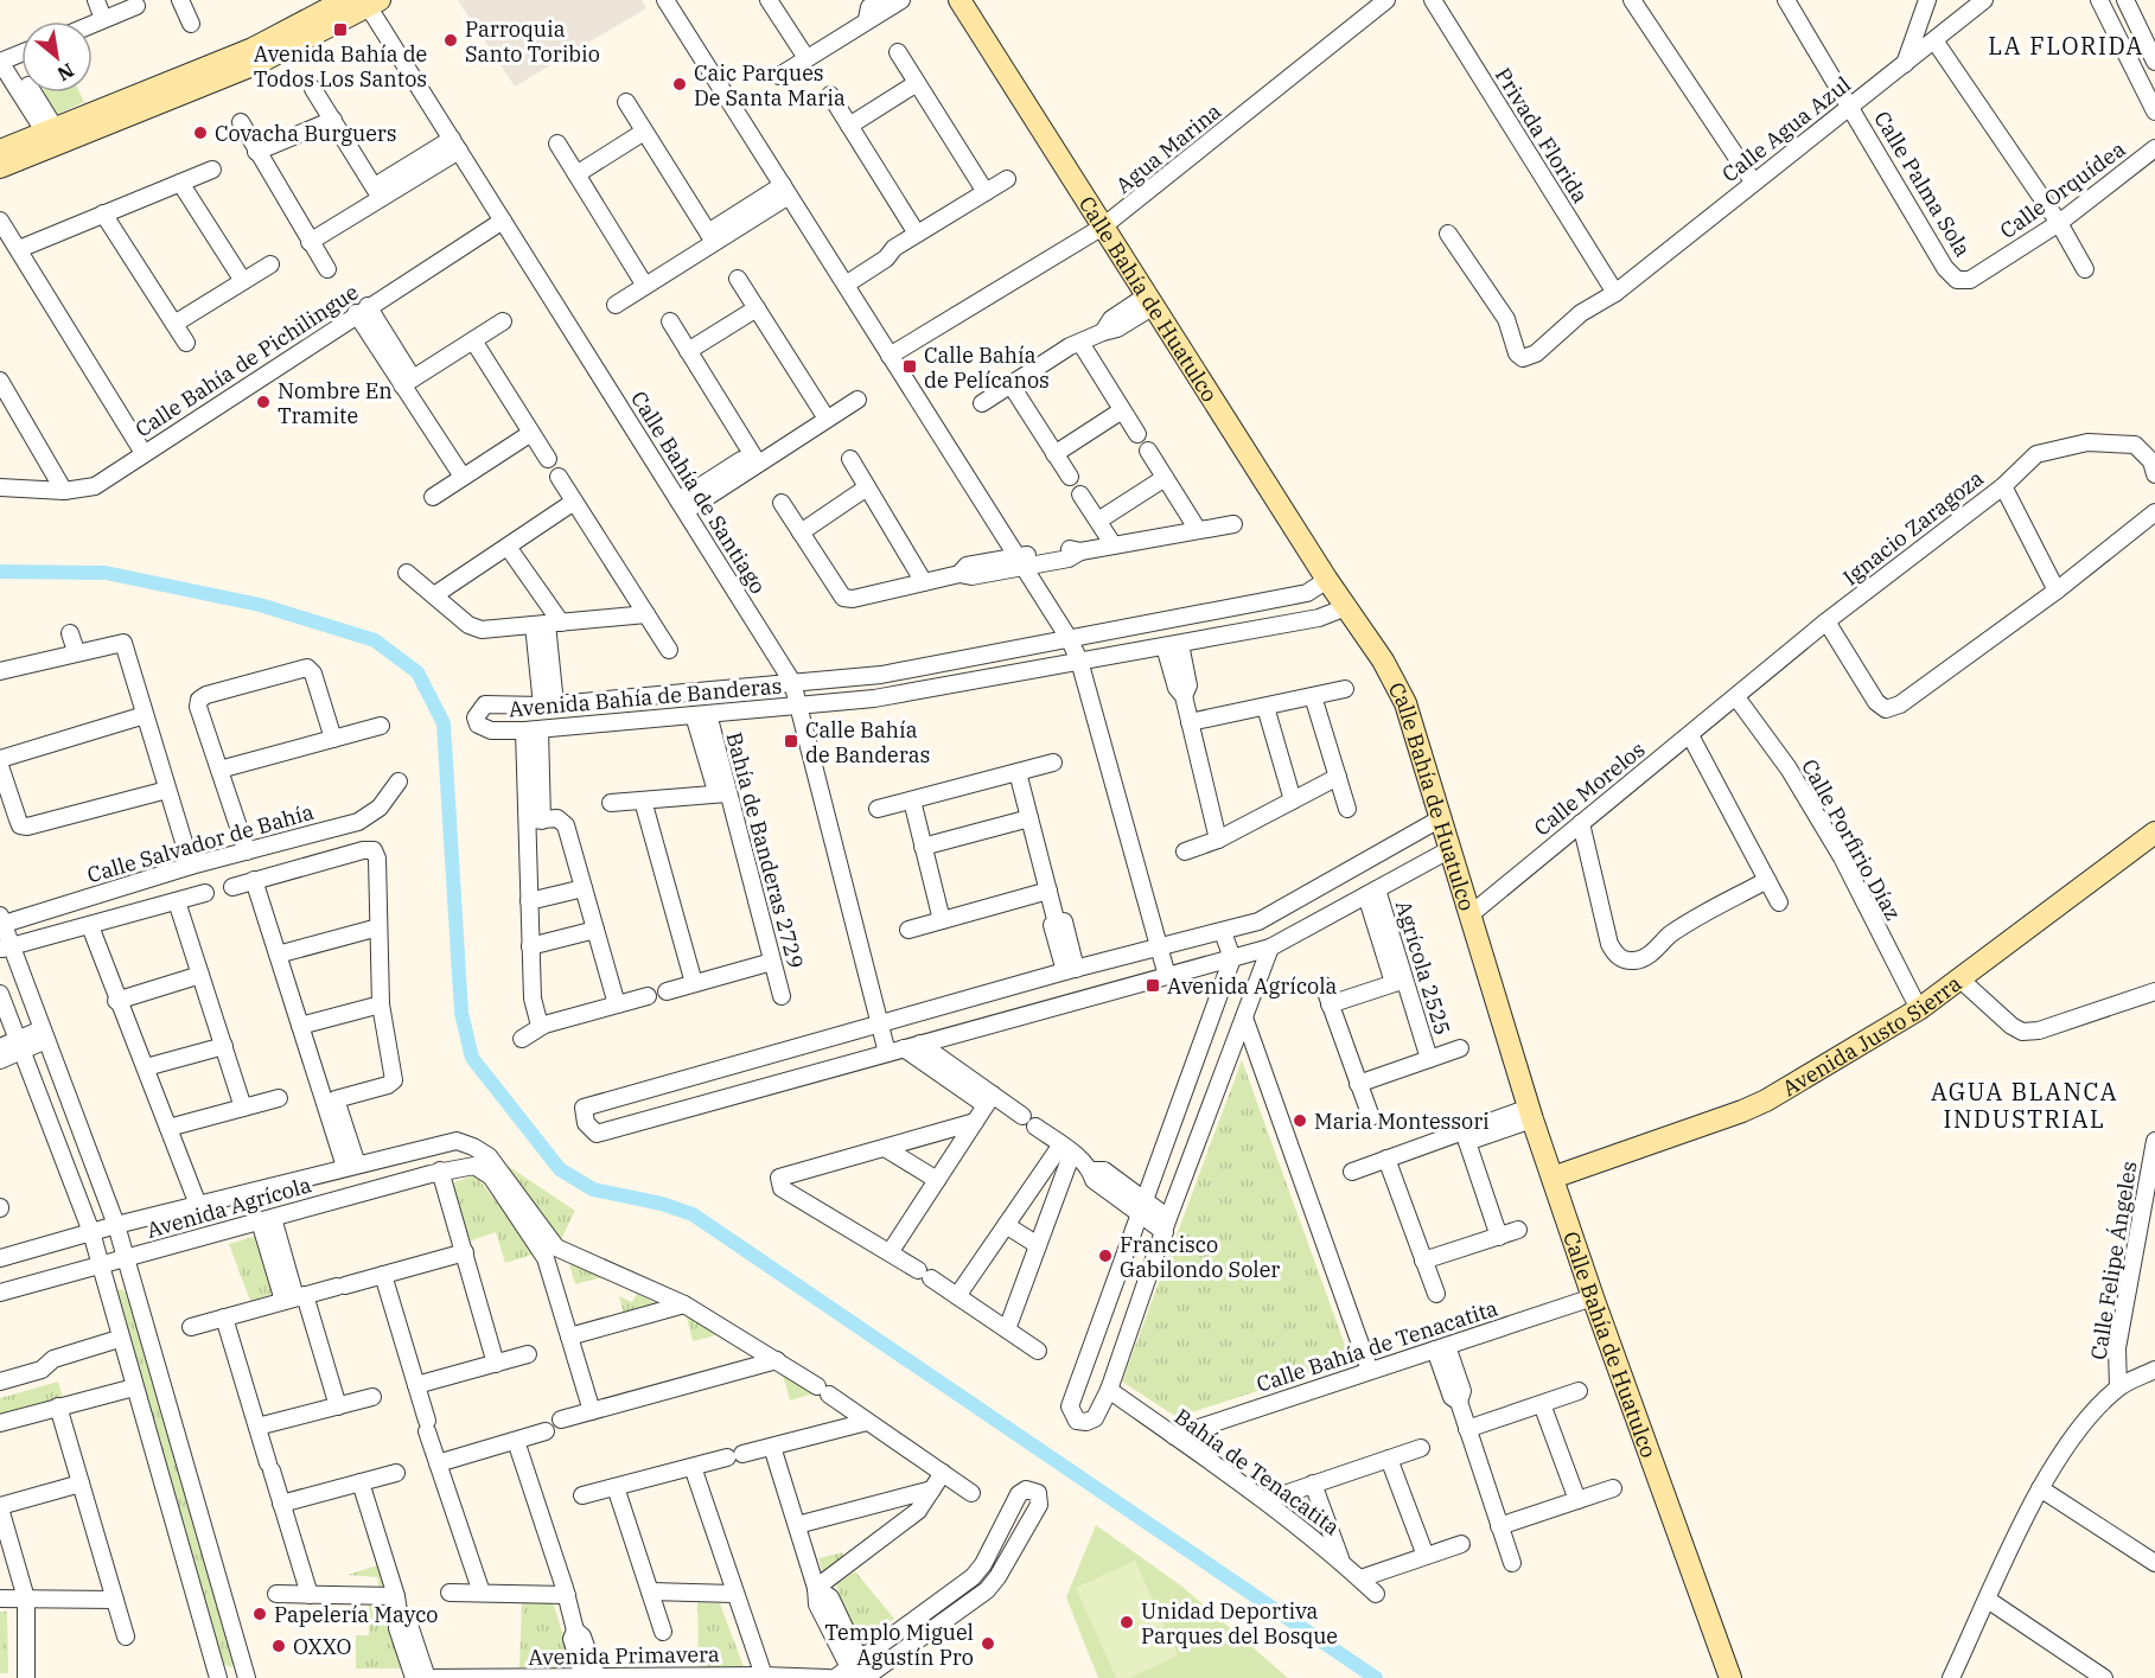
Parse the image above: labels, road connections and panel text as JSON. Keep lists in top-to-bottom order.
{
  "streets": {
    "street": [
      "Calle Agua Azul",
      "Privada Florida",
      "Agua Marina",
      "Calle Palma Sola",
      "Calle Orquídea",
      "Calle Bahía de Huatulco",
      "Calle Bahía de Pichilingue",
      "Calle Bahía de Santiago",
      "Ignacio Zaragoza",
      "Avenida Bahía de Banderas",
      "Calle Morelos",
      "Calle Porfirio Díaz",
      "Calle Salvador de Bahía",
      "Bahía de Banderas 2729",
      "Agrícola 2525",
      "Avenida Justo Sierra",
      "Avenida Agrícola",
      "Calle Felipe Ángeles",
      "Calle Bahía de Tenacatita",
      "Bahía de Tenacatita",
      "Avenida Primavera"
    ]
  },
  "crossings": [
    ["Calle Agua Azul", "Privada Florida"],
    ["Calle Agua Azul", "Calle Palma Sola"],
    ["Agua Marina", "Calle Bahía de Huatulco"],
    ["Calle Palma Sola", "Calle Orquídea"],
    ["Calle Bahía de Huatulco", "Avenida Bahía de Banderas"],
    ["Calle Bahía de Huatulco", "Calle Morelos"],
    ["Calle Bahía de Huatulco", "Avenida Justo Sierra"],
    ["Calle Bahía de Huatulco", "Calle Bahía de Tenacatita"],
    ["Calle Bahía de Pichilingue", "Calle Bahía de Santiago"],
    ["Calle Bahía de Santiago", "Avenida Bahía de Banderas"],
    ["Ignacio Zaragoza", "Calle Morelos"],
    ["Ignacio Zaragoza", "Calle Porfirio Díaz"],
    ["Avenida Bahía de Banderas", "Bahía de Banderas 2729"],
    ["Calle Morelos", "Calle Porfirio Díaz"],
    ["Calle Porfirio Díaz", "Avenida Justo Sierra"],
    ["Calle Bahía de Tenacatita", "Bahía de Tenacatita"]
  ],
  "districts": ["LA FLORIDA", "AGUA BLANCA INDUSTRIAL"],
  "places": {
    "transit": [
      "Avenida Bahía de Todos Los Santos",
      "Calle Bahía de Pelícanos",
      "Calle Bahía de Banderas",
      "Avenida Agrícola"
    ],
    "other": [
      "Parroquia Santo Toribio",
      "Caic Parques De Santa Maria",
      "Covacha Burguers",
      "Nombre En Tramite",
      "Maria Montessori",
      "Francisco Gabilondo Soler",
      "Papelería Mayco",
      "Unidad Deportiva Parques del Bosque",
      "Templo Miguel Agustín Pro",
      "OXXO"
    ]
  },
  "north": "bottom right"
}
